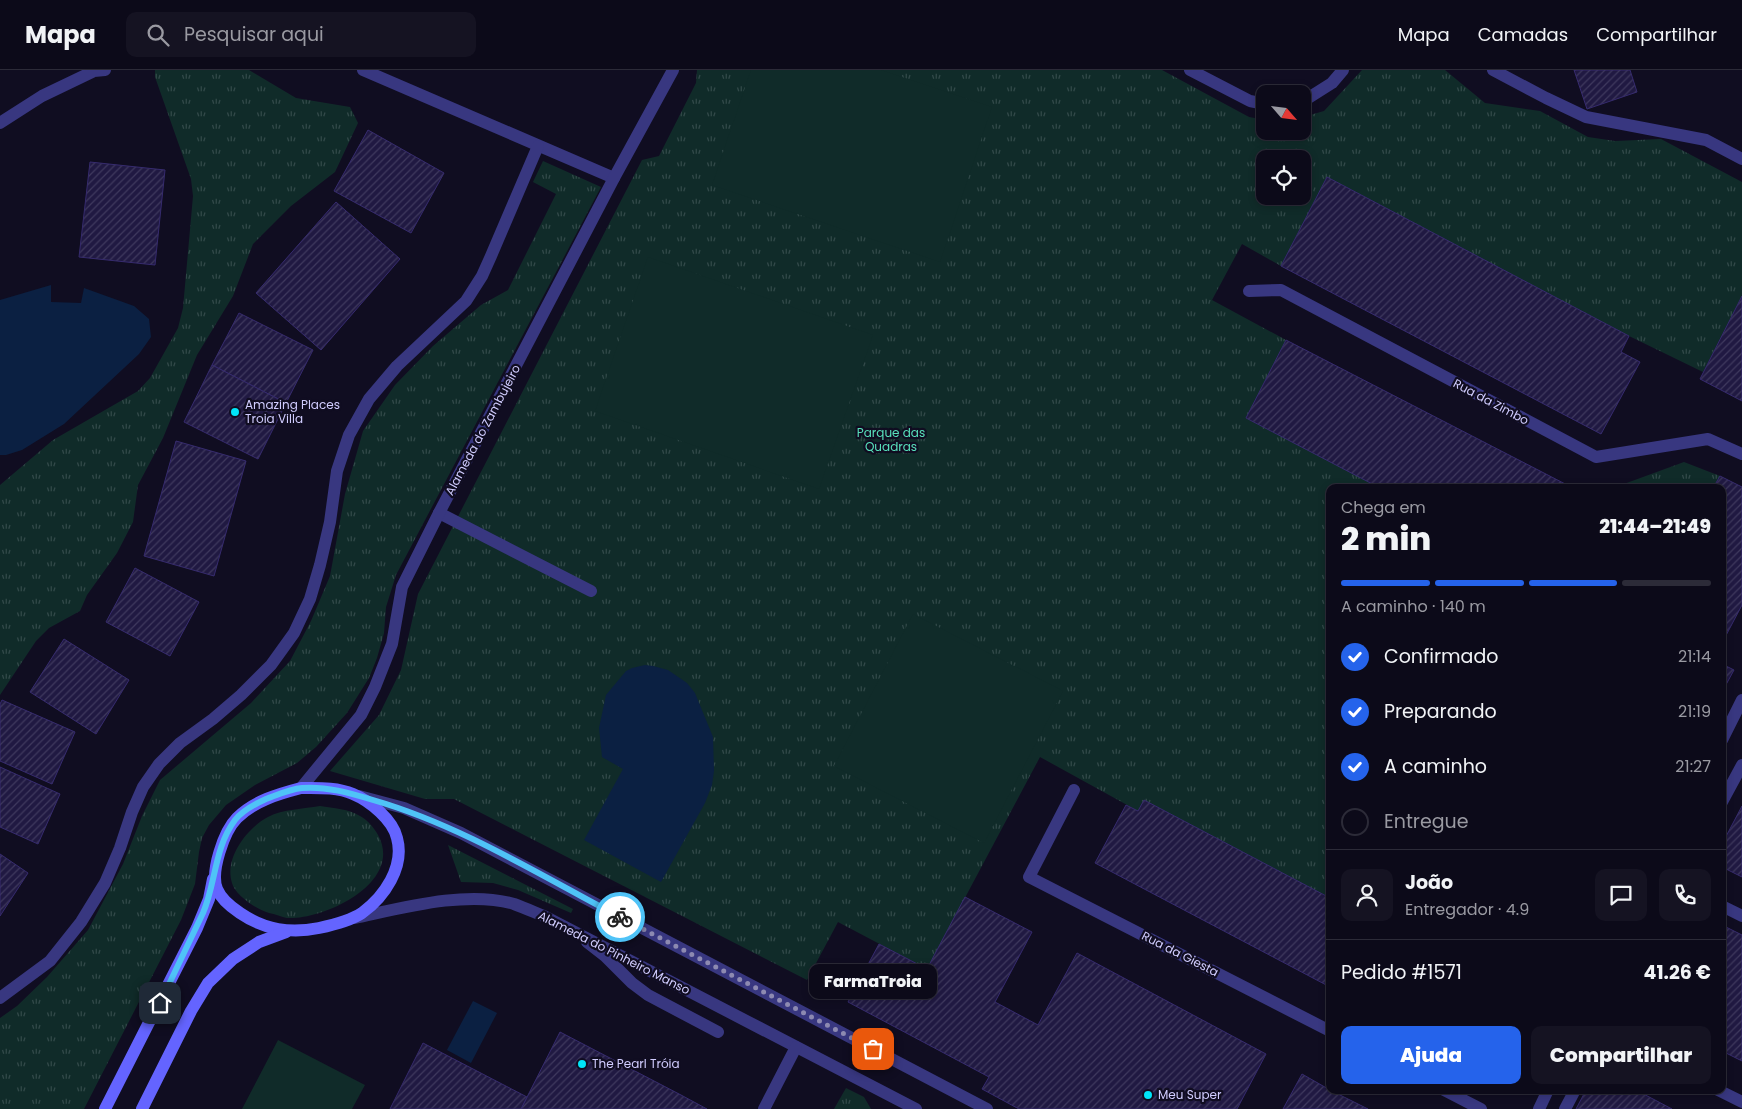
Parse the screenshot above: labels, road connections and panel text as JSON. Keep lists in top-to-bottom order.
{
  "streets": {
    "street": [
      "Rua da Zimbo",
      "Alameda do Zambujeiro",
      "Alameda do Pinheiro Manso",
      "Rua da Giesta"
    ]
  },
  "crossings": [
    ["Alameda do Zambujeiro", "Alameda do Pinheiro Manso"]
  ],
  "parks": ["Parque das Quadras"],
  "places": [
    "Amazing Places Troia Villa",
    "FarmaTroia",
    "The Pearl Tróia",
    "Meu Super"
  ],
  "north": "bottom right",
  "page": {
    "header": "Mapa",
    "search": "Pesquisar aqui",
    "nav": ["Mapa", "Camadas", "Compartilhar"],
    "heading": ["2 min", "Chega em", "21:44–21:49"],
    "panel": [
      "João",
      "Entregador · 4.9",
      "Pedido #1571",
      "41.26 €"
    ],
    "bar": "A caminho · 140 m",
    "list": [
      ["Confirmado", "21:14"],
      ["Preparando", "21:19"],
      ["A caminho", "21:27"],
      "Entregue"
    ],
    "bubble": "FarmaTroia",
    "buttons": ["Ajuda", "Compartilhar"]
  }
}
